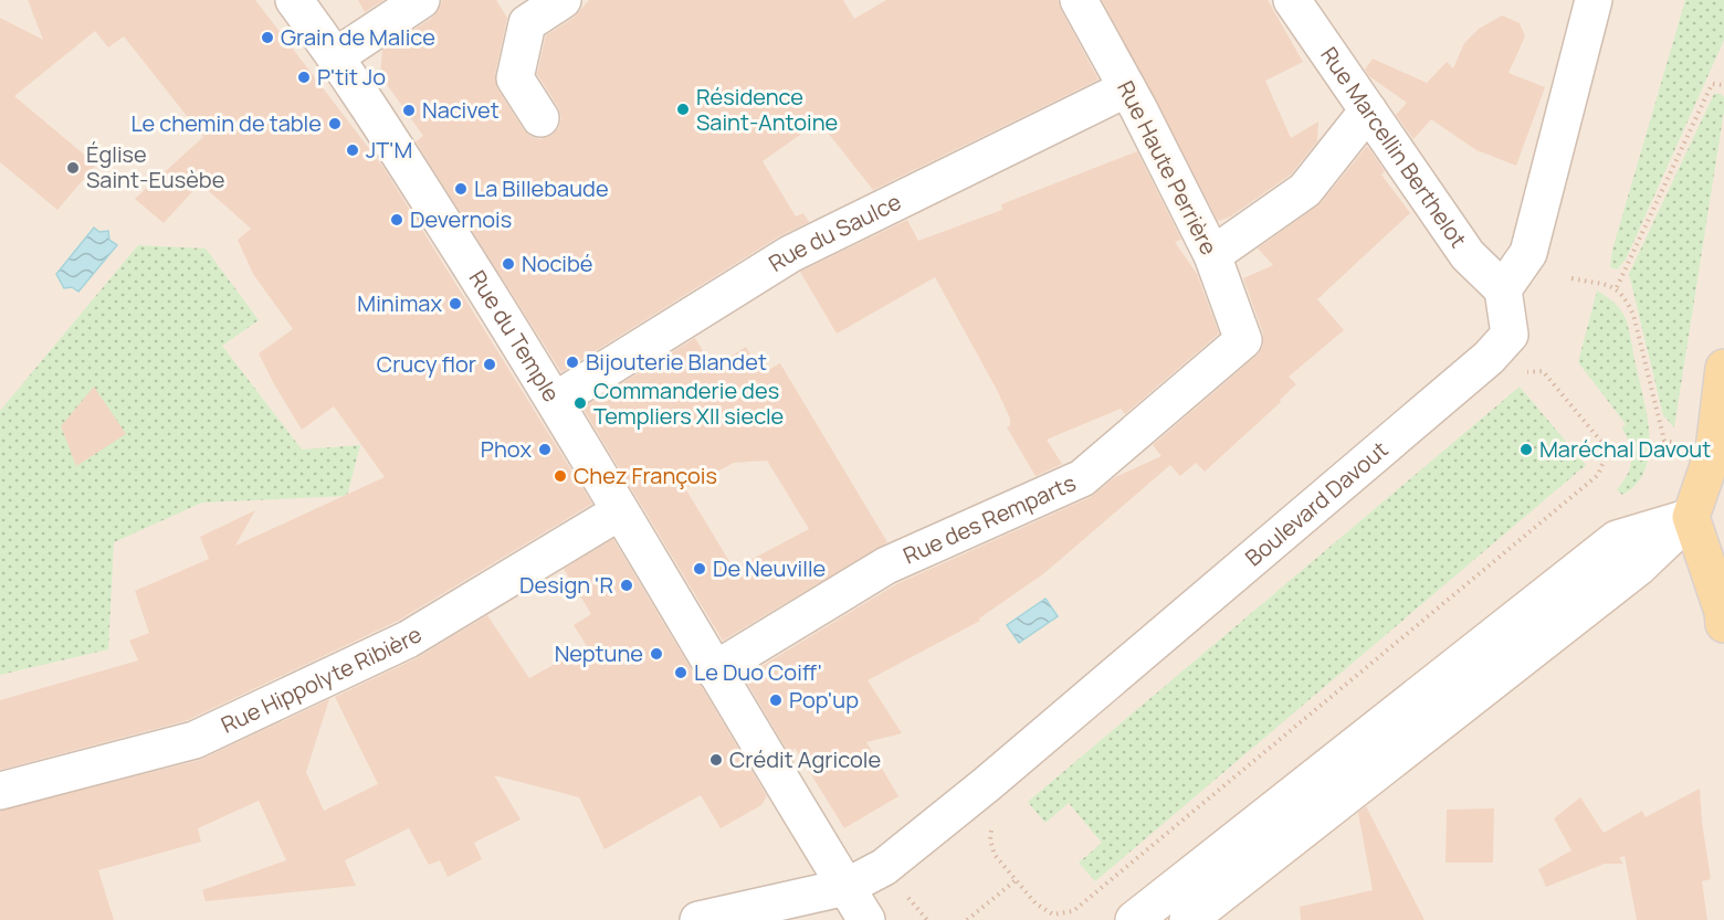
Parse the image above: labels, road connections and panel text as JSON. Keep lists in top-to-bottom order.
{
  "streets": {
    "street": [
      "Rue Marcellin Berthelot",
      "Rue Haute Perrière",
      "Rue du Saulce",
      "Rue du Temple",
      "Boulevard Davout",
      "Rue des Remparts",
      "Rue Hippolyte Ribière"
    ]
  },
  "crossings": [
    ["Rue Marcellin Berthelot", "Boulevard Davout"],
    ["Rue Haute Perrière", "Rue du Saulce"],
    ["Rue Haute Perrière", "Rue des Remparts"],
    ["Rue du Saulce", "Rue du Temple"],
    ["Rue du Temple", "Boulevard Davout"],
    ["Rue du Temple", "Rue des Remparts"],
    ["Rue du Temple", "Rue Hippolyte Ribière"]
  ],
  "places": [
    "Grain de Malice",
    "P'tit Jo",
    "Résidence Saint-Antoine",
    "Nacivet",
    "Le chemin de table",
    "JT'M",
    "Église Saint-Eusèbe",
    "La Billebaude",
    "Devernois",
    "Nocibé",
    "Minimax",
    "Bijouterie Blandet",
    "Crucy flor",
    "Commanderie des Templiers XII siecle",
    "Phox",
    "Maréchal Davout",
    "Chez François",
    "De Neuville",
    "Design 'R",
    "Neptune",
    "Le Duo Coiff'",
    "Pop'up",
    "Crédit Agricole"
  ]
}
